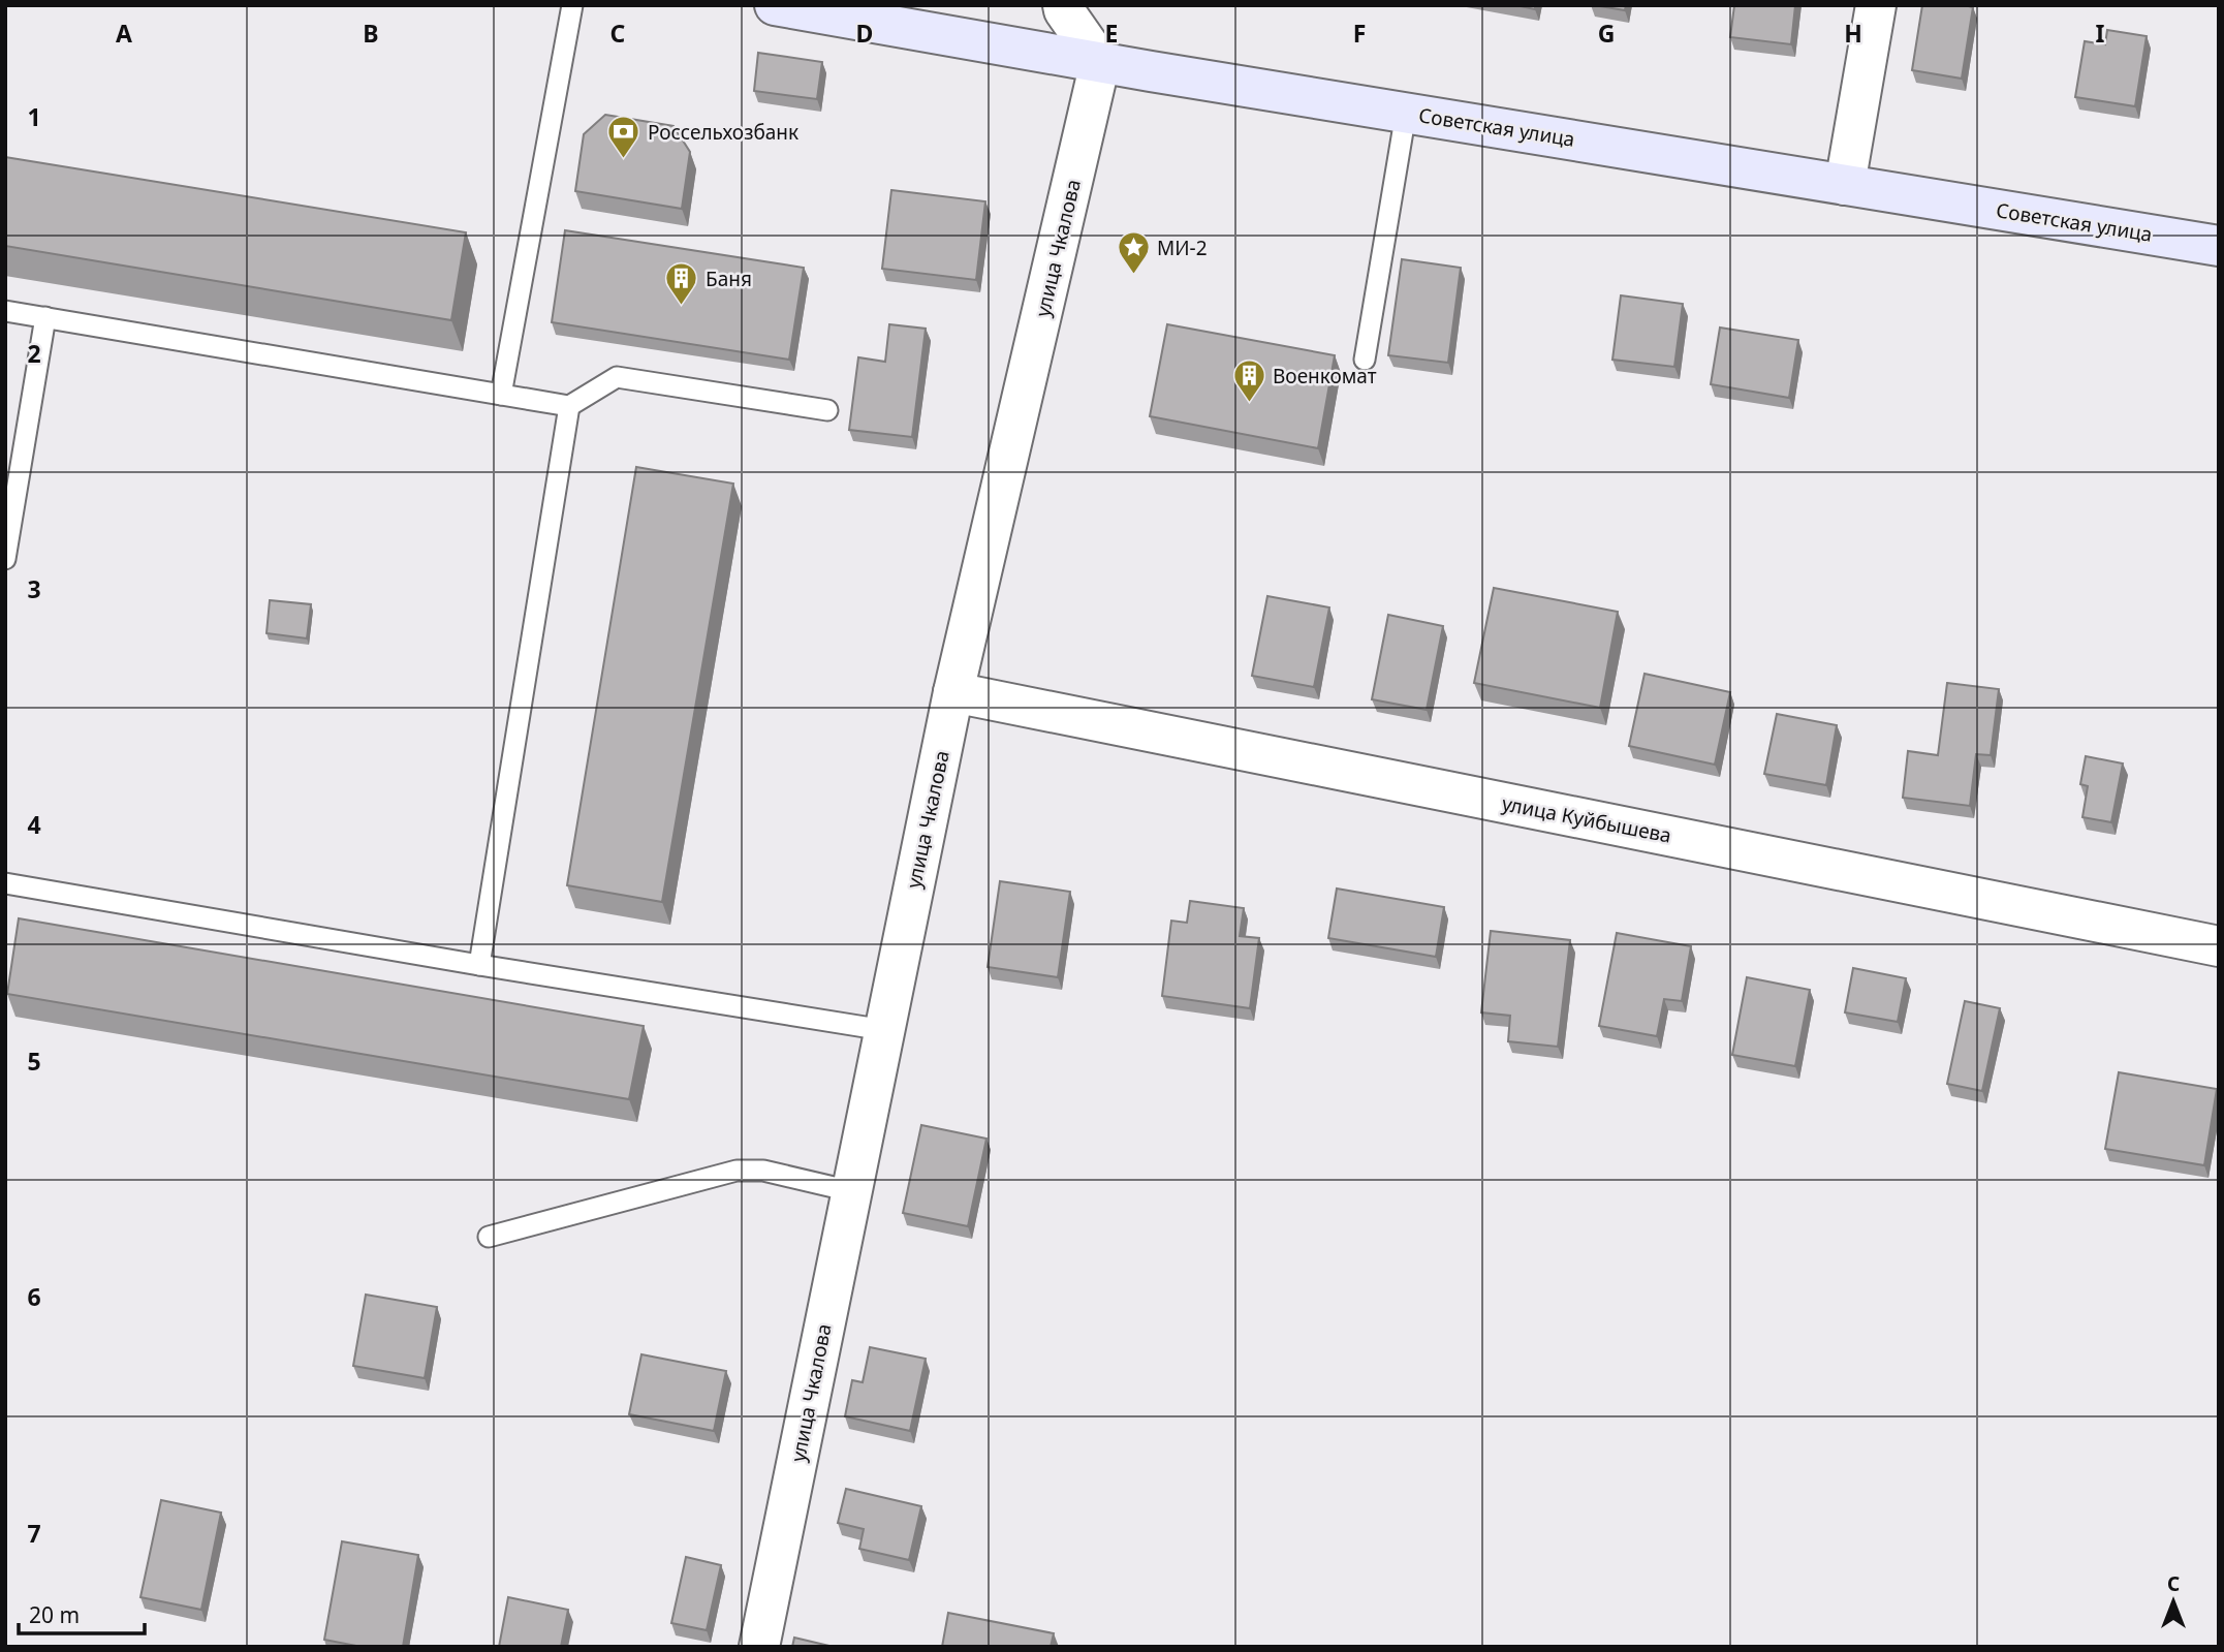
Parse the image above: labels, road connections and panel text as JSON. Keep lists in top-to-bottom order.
{
  "streets": {
    "street": ["Советская улица", "улица Чкалова", "улица Куйбышева"]
  },
  "crossings": [
    ["Советская улица", "улица Чкалова"],
    ["улица Чкалова", "улица Куйбышева"]
  ],
  "places": {
    "bank": ["Россельхозбанк"],
    "place": ["МИ-2"],
    "building": ["Баня", "Военкомат"]
  },
  "scale_bar": "20 m",
  "north": "top",
  "grid": {
    "columns": [
      "A",
      "B",
      "C",
      "D",
      "E",
      "F",
      "G",
      "H",
      "I"
    ],
    "rows": [
      "1",
      "2",
      "3",
      "4",
      "5",
      "6",
      "7"
    ]
  }
}
